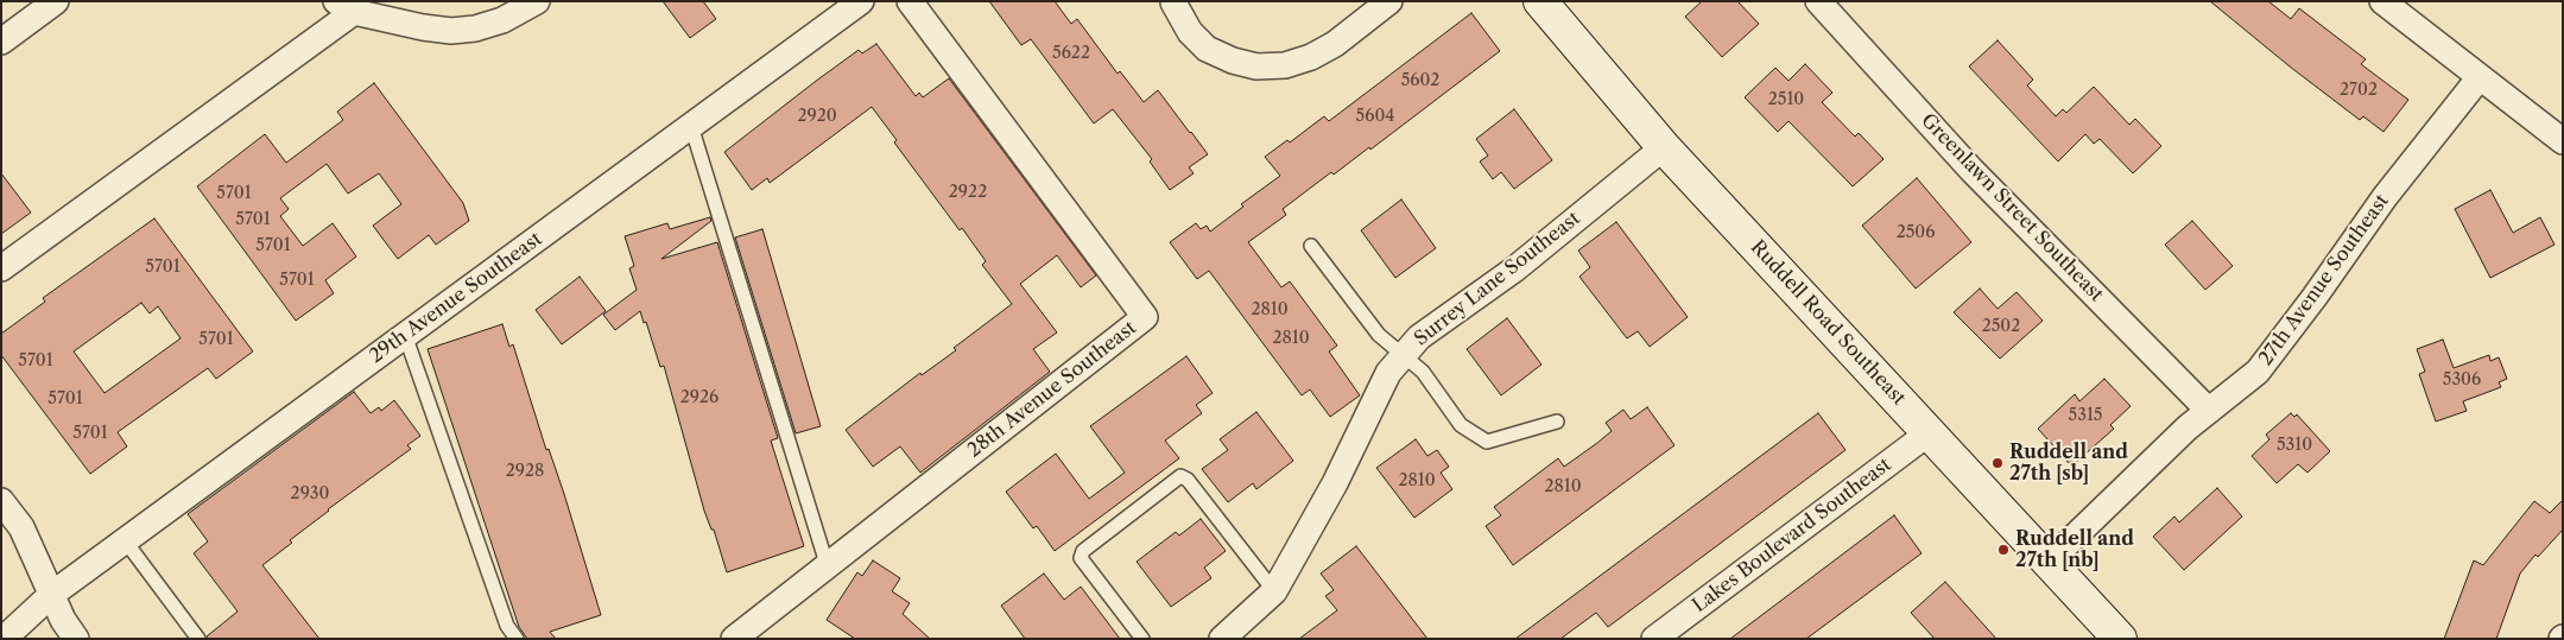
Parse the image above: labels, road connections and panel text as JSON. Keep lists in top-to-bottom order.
{
  "streets": {
    "main road": ["Ruddell Road Southeast"],
    "street": [
      "Greenlawn Street Southeast",
      "Surrey Lane Southeast",
      "27th Avenue Southeast",
      "29th Avenue Southeast",
      "28th Avenue Southeast",
      "Lakes Boulevard Southeast"
    ]
  },
  "crossings": [
    ["Greenlawn Street Southeast", "27th Avenue Southeast"],
    ["Surrey Lane Southeast", "Ruddell Road Southeast"],
    ["27th Avenue Southeast", "Ruddell Road Southeast"],
    ["Ruddell Road Southeast", "Lakes Boulevard Southeast"]
  ],
  "places": ["Ruddell and 27th [sb]", "Ruddell and 27th [nb]"],
  "house_numbers": [
    "5622",
    "5602",
    "2702",
    "2510",
    "2920",
    "5604",
    "2922",
    "5701",
    "5701",
    "2506",
    "5701",
    "5701",
    "5701",
    "2810",
    "2502",
    "2810",
    "5701",
    "5701",
    "5306",
    "2926",
    "5701",
    "5315",
    "5701",
    "5310",
    "2928",
    "2810",
    "2810",
    "2930"
  ]
}
